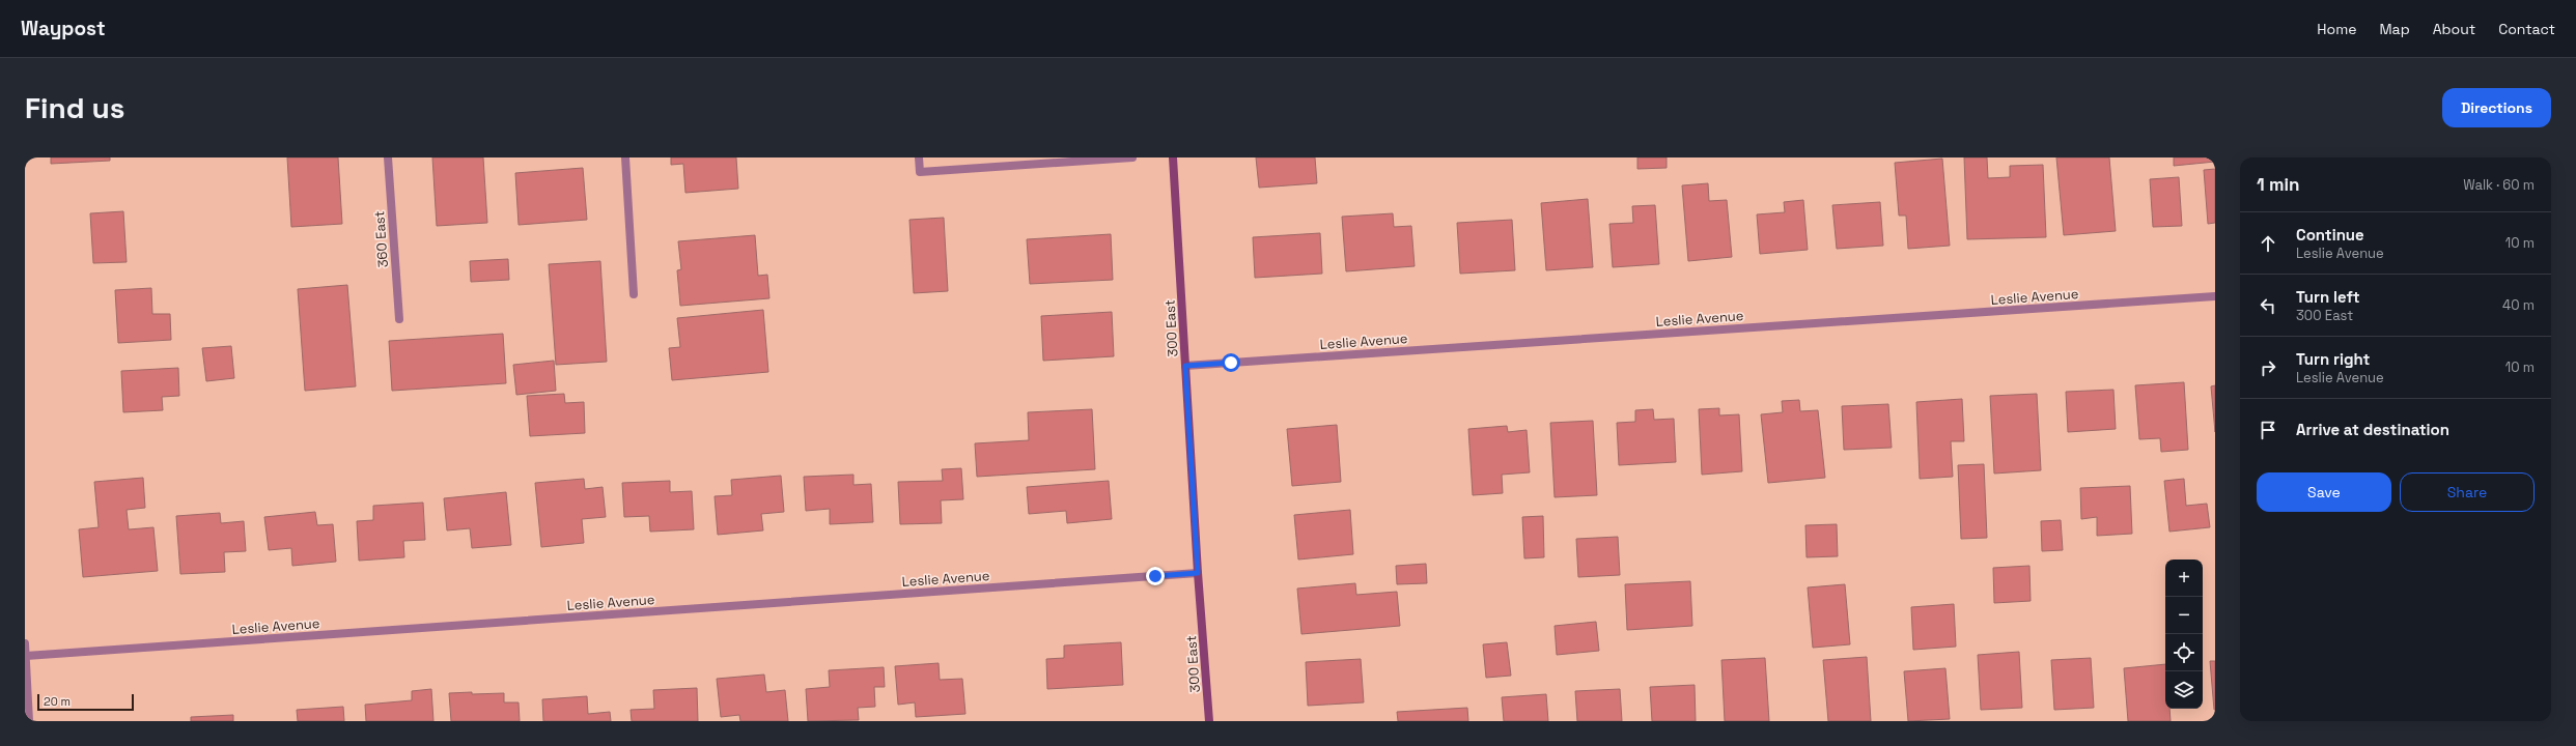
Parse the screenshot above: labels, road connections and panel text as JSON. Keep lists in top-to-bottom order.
{
  "streets": {
    "street": ["360 East", "Leslie Avenue", "300 East"]
  },
  "crossings": [
    ["Leslie Avenue", "300 East"]
  ],
  "scale_bar": "20 m",
  "page": {
    "header": "Waypost",
    "nav": [
      "Home",
      "Map",
      "About",
      "Contact"
    ],
    "buttons": [
      "Directions",
      ["Save", "Share"]
    ],
    "title": "Find us",
    "heading": ["1 min", "Walk · 60 m"],
    "list": [
      ["Continue", "Leslie Avenue", "10 m"],
      ["Turn left", "300 East", "40 m"],
      ["Turn right", "Leslie Avenue", "10 m"],
      "Arrive at destination"
    ],
    "map_buttons": ["+", "−"],
    "scale": "20 m"
  }
}
